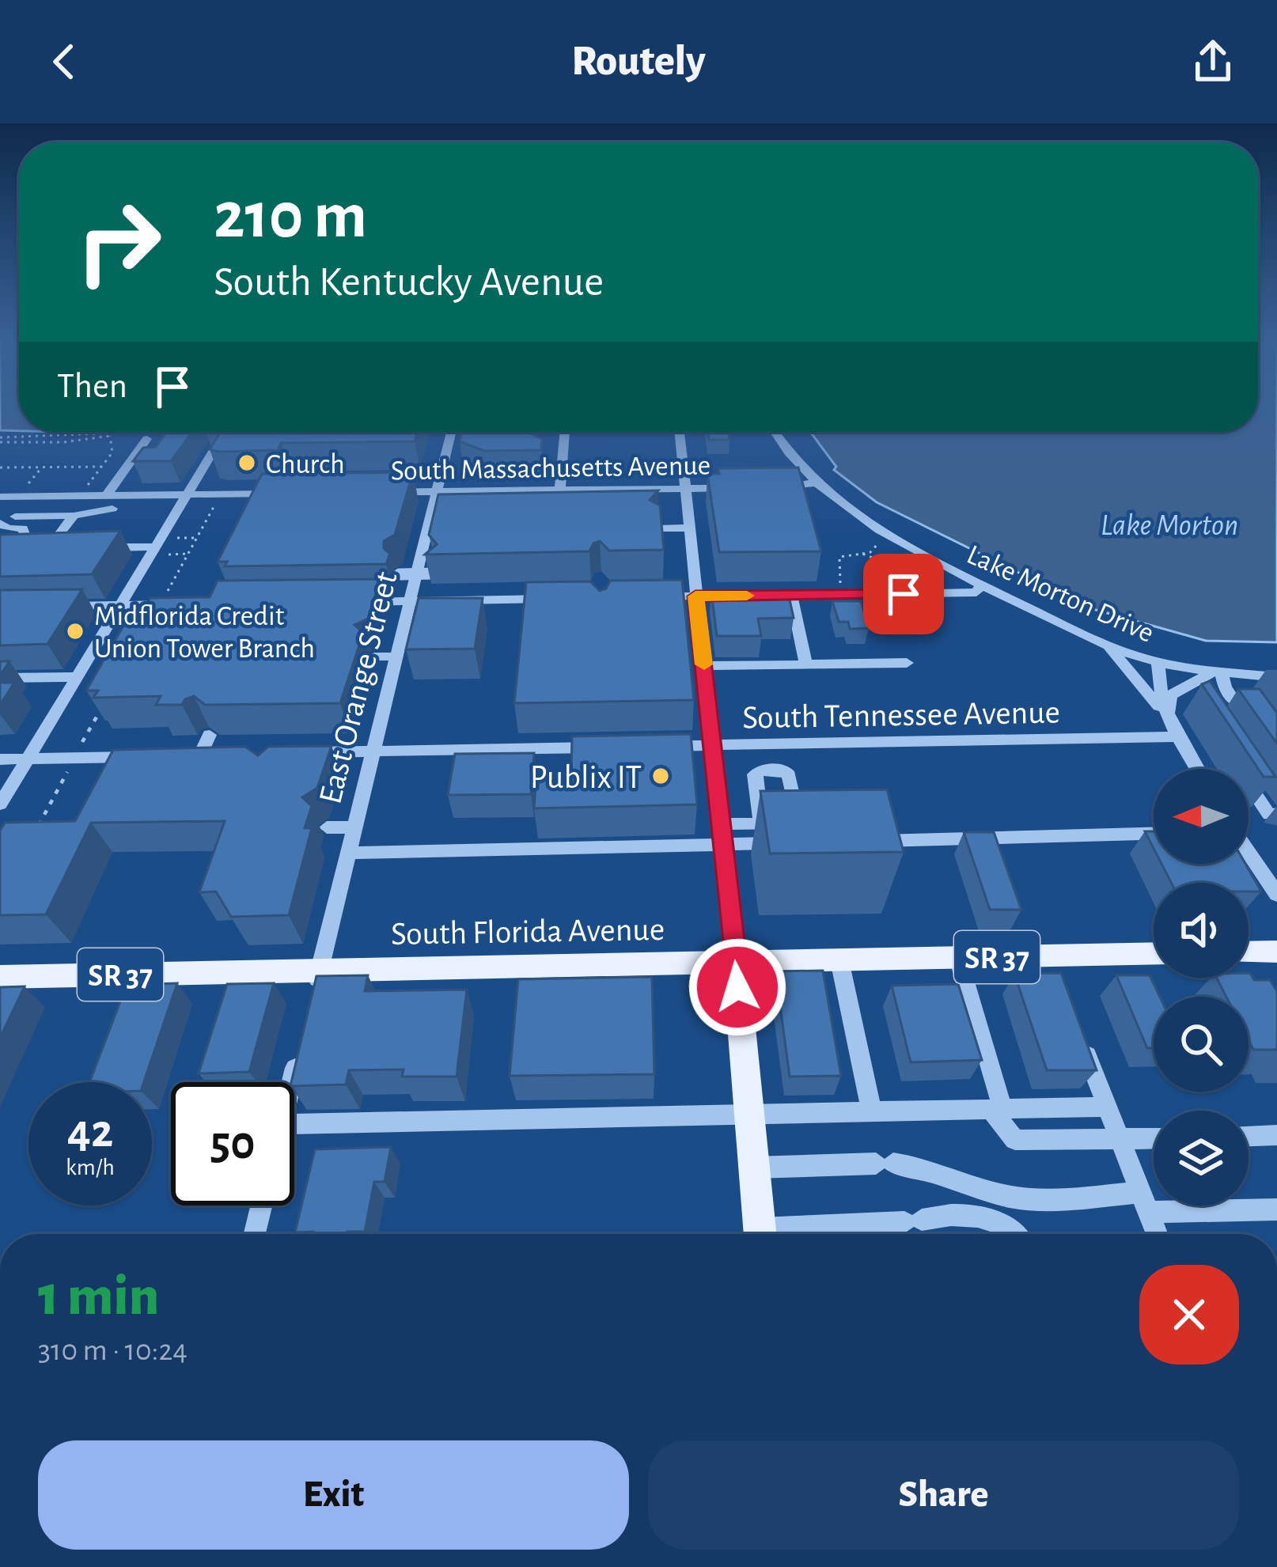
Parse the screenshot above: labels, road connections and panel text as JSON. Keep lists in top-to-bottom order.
{
  "streets": {
    "main road": ["South Florida Avenue", "SR 37"],
    "street": [
      "South Massachusetts Avenue",
      "Lake Morton Drive",
      "East Orange Street",
      "South Tennessee Avenue"
    ]
  },
  "crossings": [
    ["South Massachusetts Avenue", "East Orange Street"],
    ["East Orange Street", "South Florida Avenue"]
  ],
  "water": ["Lake Morton"],
  "places": ["Church", "Midflorida Credit Union Tower Branch", "Publix IT"],
  "north": "left",
  "page": {
    "header": "Routely",
    "turn": ["210 m", "South Kentucky Avenue"],
    "then": "Then",
    "speed": "42 km/h",
    "limit": "50",
    "heading": ["1 min", "310 m · 10:24"],
    "buttons": ["Exit", "Share"]
  }
}
